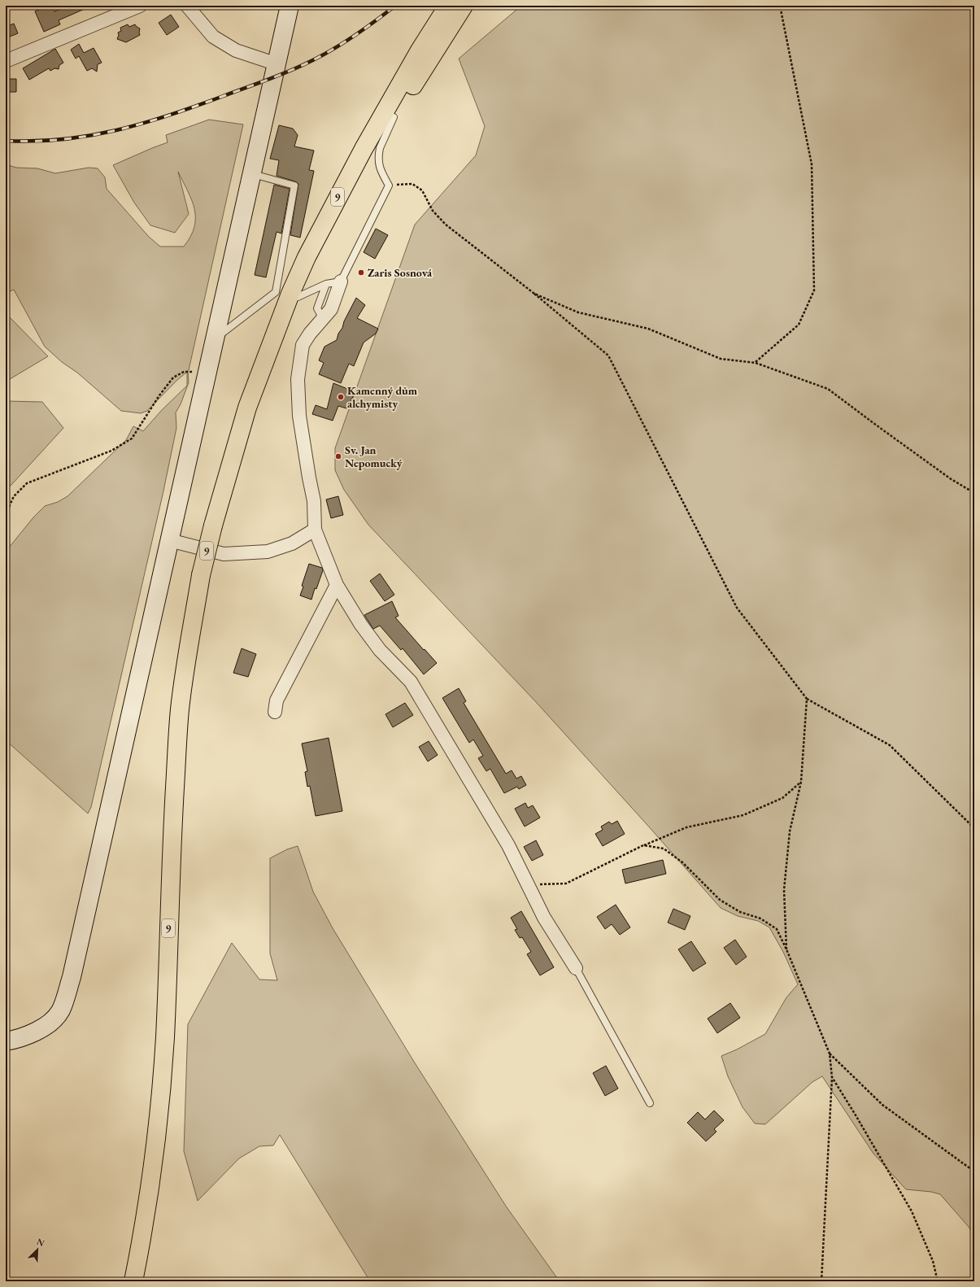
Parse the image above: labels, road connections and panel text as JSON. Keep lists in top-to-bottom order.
{
  "streets": {
    "main road": ["9"]
  },
  "places": ["Zaris Sosnová", "Kamenný dům alchymisty", "Sv. Jan Nepomucký"],
  "north": "top right"
}
